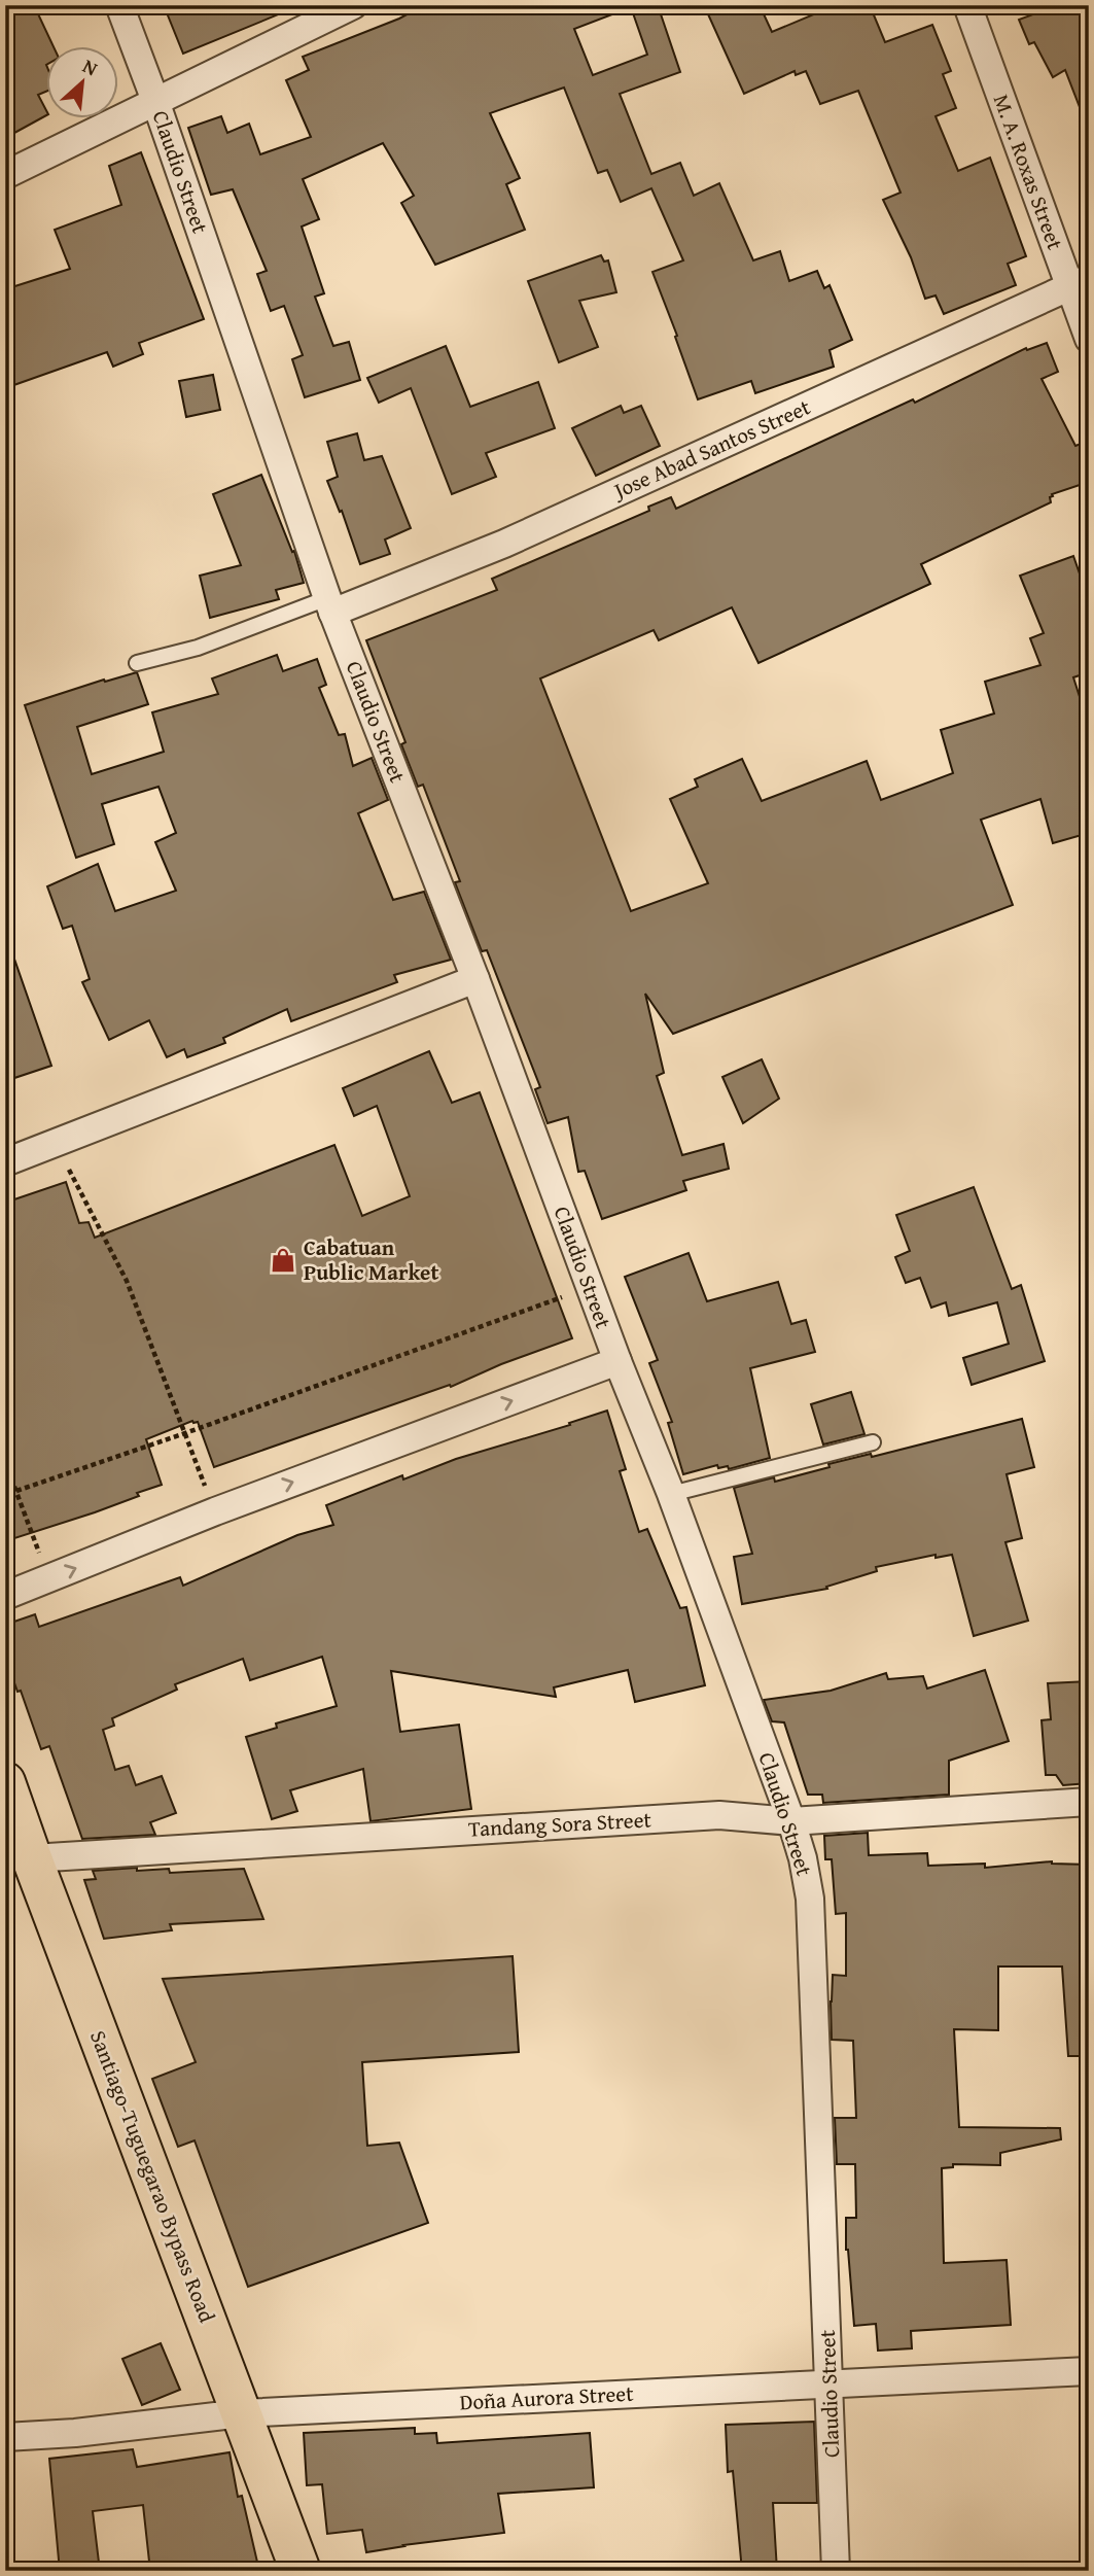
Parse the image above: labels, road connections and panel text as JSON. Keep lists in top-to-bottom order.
{
  "streets": {
    "highway": ["Santiago-Tuguegarao Bypass Road"],
    "street": [
      "Claudio Street",
      "M. A. Roxas Street",
      "Jose Abad Santos Street",
      "Tandang Sora Street",
      "Doña Aurora Street"
    ]
  },
  "crossings": [
    ["Claudio Street", "Jose Abad Santos Street"],
    ["Claudio Street", "Tandang Sora Street"],
    ["Claudio Street", "Doña Aurora Street"],
    ["M. A. Roxas Street", "Jose Abad Santos Street"],
    ["Tandang Sora Street", "Santiago-Tuguegarao Bypass Road"],
    ["Santiago-Tuguegarao Bypass Road", "Doña Aurora Street"]
  ],
  "places": {
    "shop": ["Cabatuan Public Market"]
  },
  "north": "top right"
}
